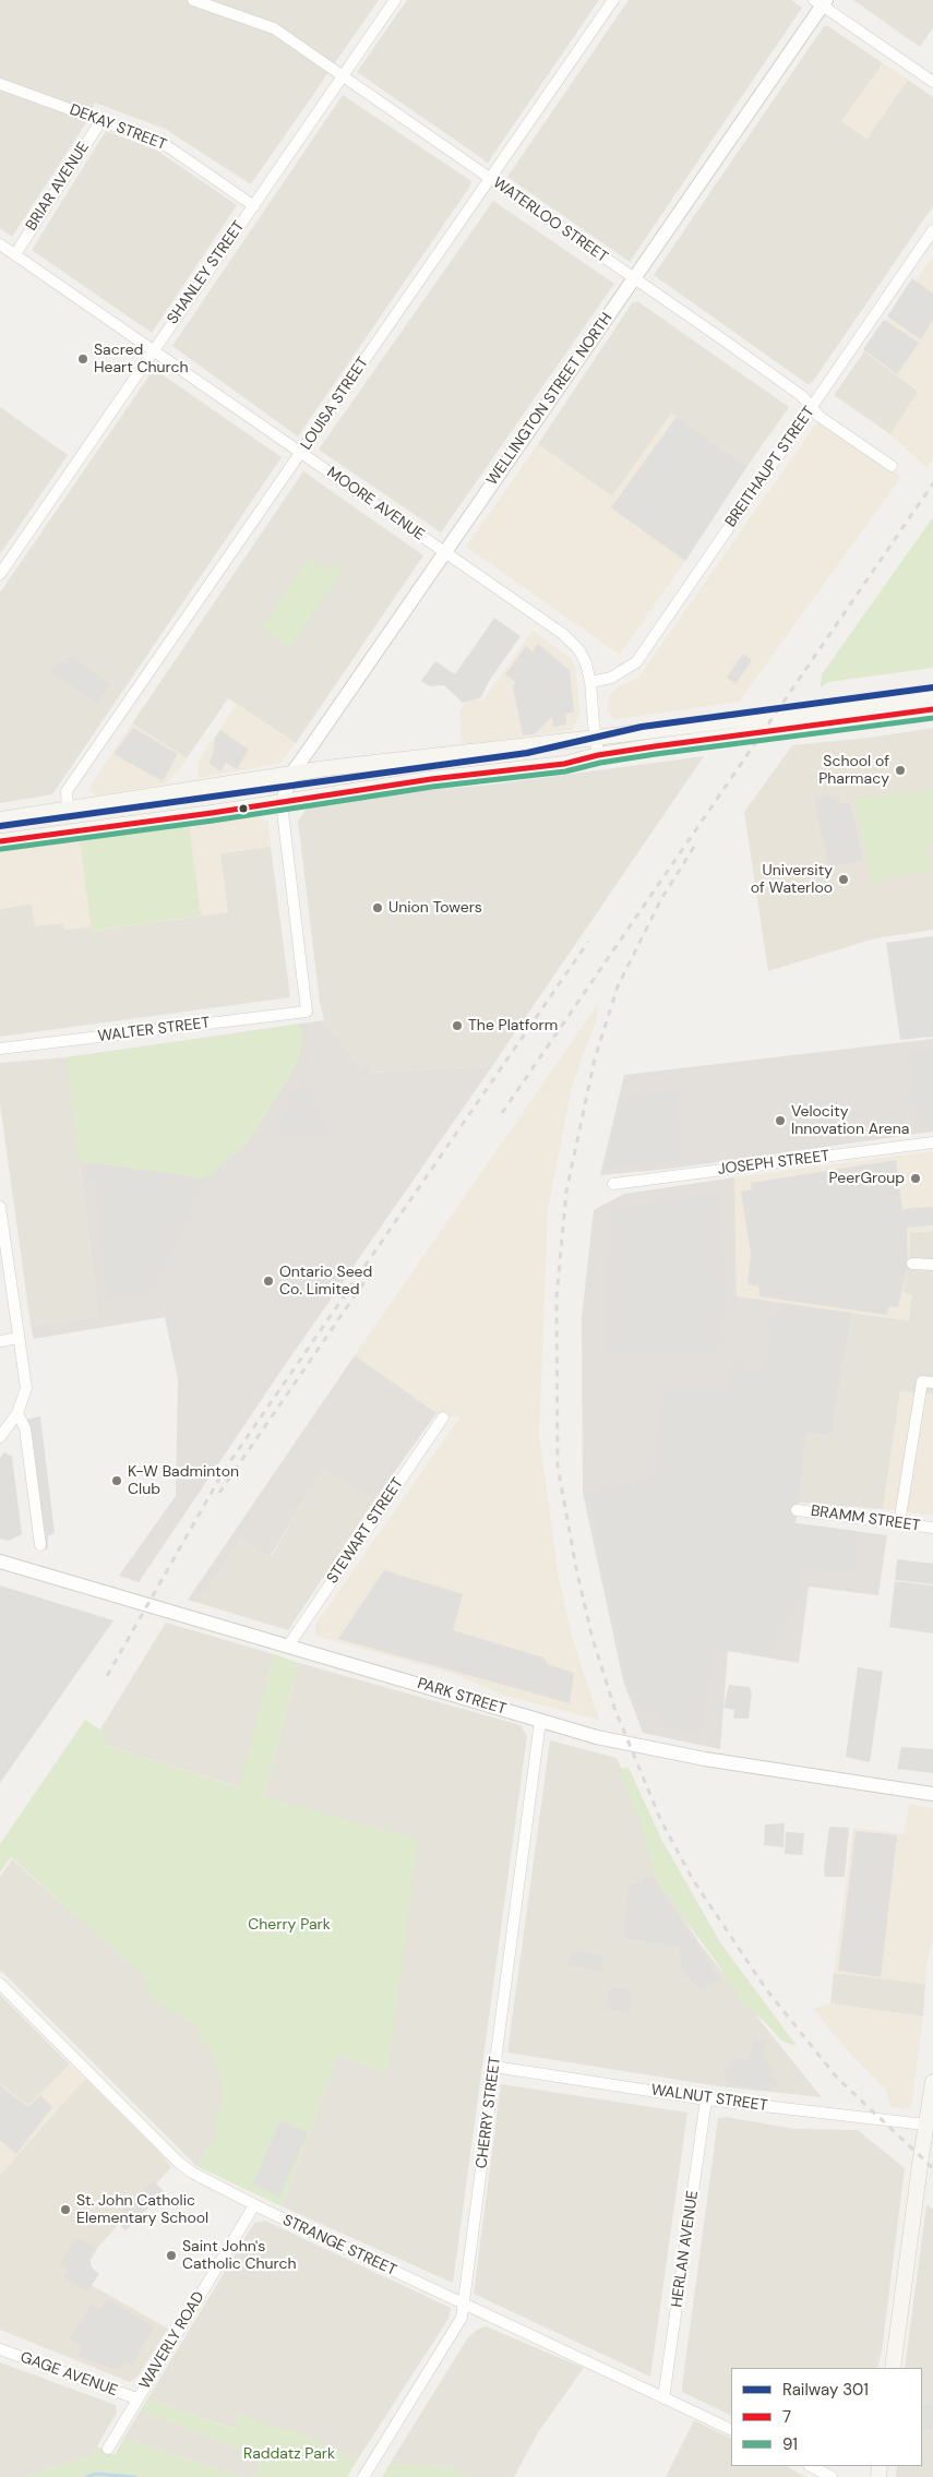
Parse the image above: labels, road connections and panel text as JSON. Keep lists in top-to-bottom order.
{
  "streets": {
    "street": [
      "DEKAY STREET",
      "BRIAR AVENUE",
      "WATERLOO STREET",
      "SHANLEY STREET",
      "WELLINGTON STREET NORTH",
      "LOUISA STREET",
      "BREITHAUPT STREET",
      "MOORE AVENUE",
      "WALTER STREET",
      "JOSEPH STREET",
      "BRAMM STREET",
      "STEWART STREET",
      "PARK STREET",
      "WALNUT STREET",
      "CHERRY STREET",
      "STRANGE STREET",
      "HERLAN AVENUE",
      "WAVERLY ROAD",
      "GAGE AVENUE"
    ]
  },
  "crossings": [
    ["DEKAY STREET", "BRIAR AVENUE"],
    ["DEKAY STREET", "SHANLEY STREET"],
    ["BRIAR AVENUE", "MOORE AVENUE"],
    ["WATERLOO STREET", "SHANLEY STREET"],
    ["WATERLOO STREET", "WELLINGTON STREET NORTH"],
    ["WATERLOO STREET", "LOUISA STREET"],
    ["WATERLOO STREET", "BREITHAUPT STREET"],
    ["SHANLEY STREET", "MOORE AVENUE"],
    ["WELLINGTON STREET NORTH", "MOORE AVENUE"],
    ["WELLINGTON STREET NORTH", "WALTER STREET"],
    ["LOUISA STREET", "MOORE AVENUE"],
    ["BREITHAUPT STREET", "MOORE AVENUE"],
    ["STEWART STREET", "PARK STREET"],
    ["PARK STREET", "CHERRY STREET"],
    ["WALNUT STREET", "CHERRY STREET"],
    ["WALNUT STREET", "HERLAN AVENUE"],
    ["CHERRY STREET", "STRANGE STREET"],
    ["STRANGE STREET", "HERLAN AVENUE"],
    ["STRANGE STREET", "WAVERLY ROAD"],
    ["WAVERLY ROAD", "GAGE AVENUE"]
  ],
  "parks": ["Cherry Park", "Raddatz Park"],
  "places": [
    "Sacred Heart Church",
    "School of Pharmacy",
    "University of Waterloo",
    "Union Towers",
    "The Platform",
    "Velocity Innovation Arena",
    "PeerGroup",
    "Ontario Seed Co. Limited",
    "K-W Badminton Club",
    "St. John Catholic Elementary School",
    "Saint John's Catholic Church"
  ],
  "lines": ["rail line 301", "transit line 7", "transit line 91"],
  "legend": ["Railway 301", "7", "91"]
}
